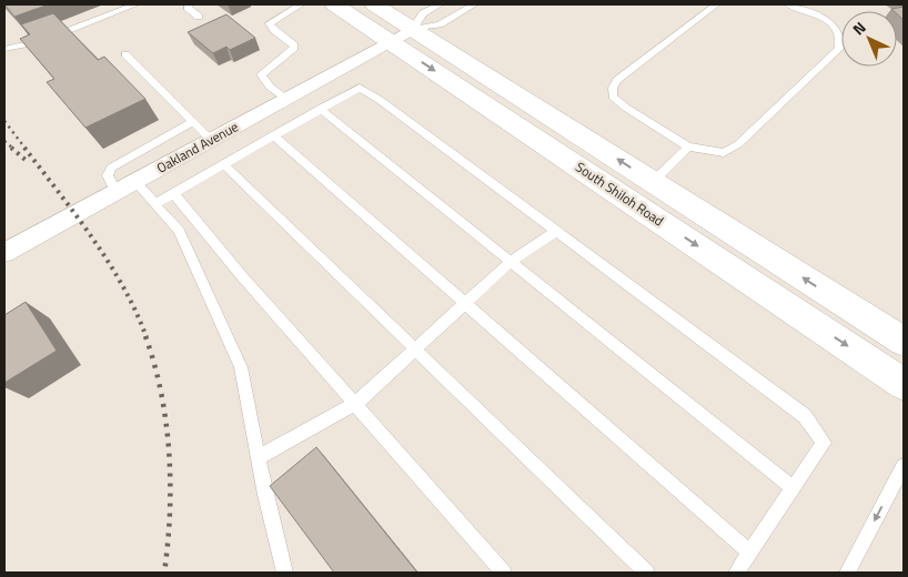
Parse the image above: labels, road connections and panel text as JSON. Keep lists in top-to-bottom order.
{
  "streets": {
    "main road": ["South Shiloh Road"],
    "street": ["Oakland Avenue"]
  },
  "crossings": [
    ["Oakland Avenue", "South Shiloh Road"]
  ],
  "north": "top left"
}
